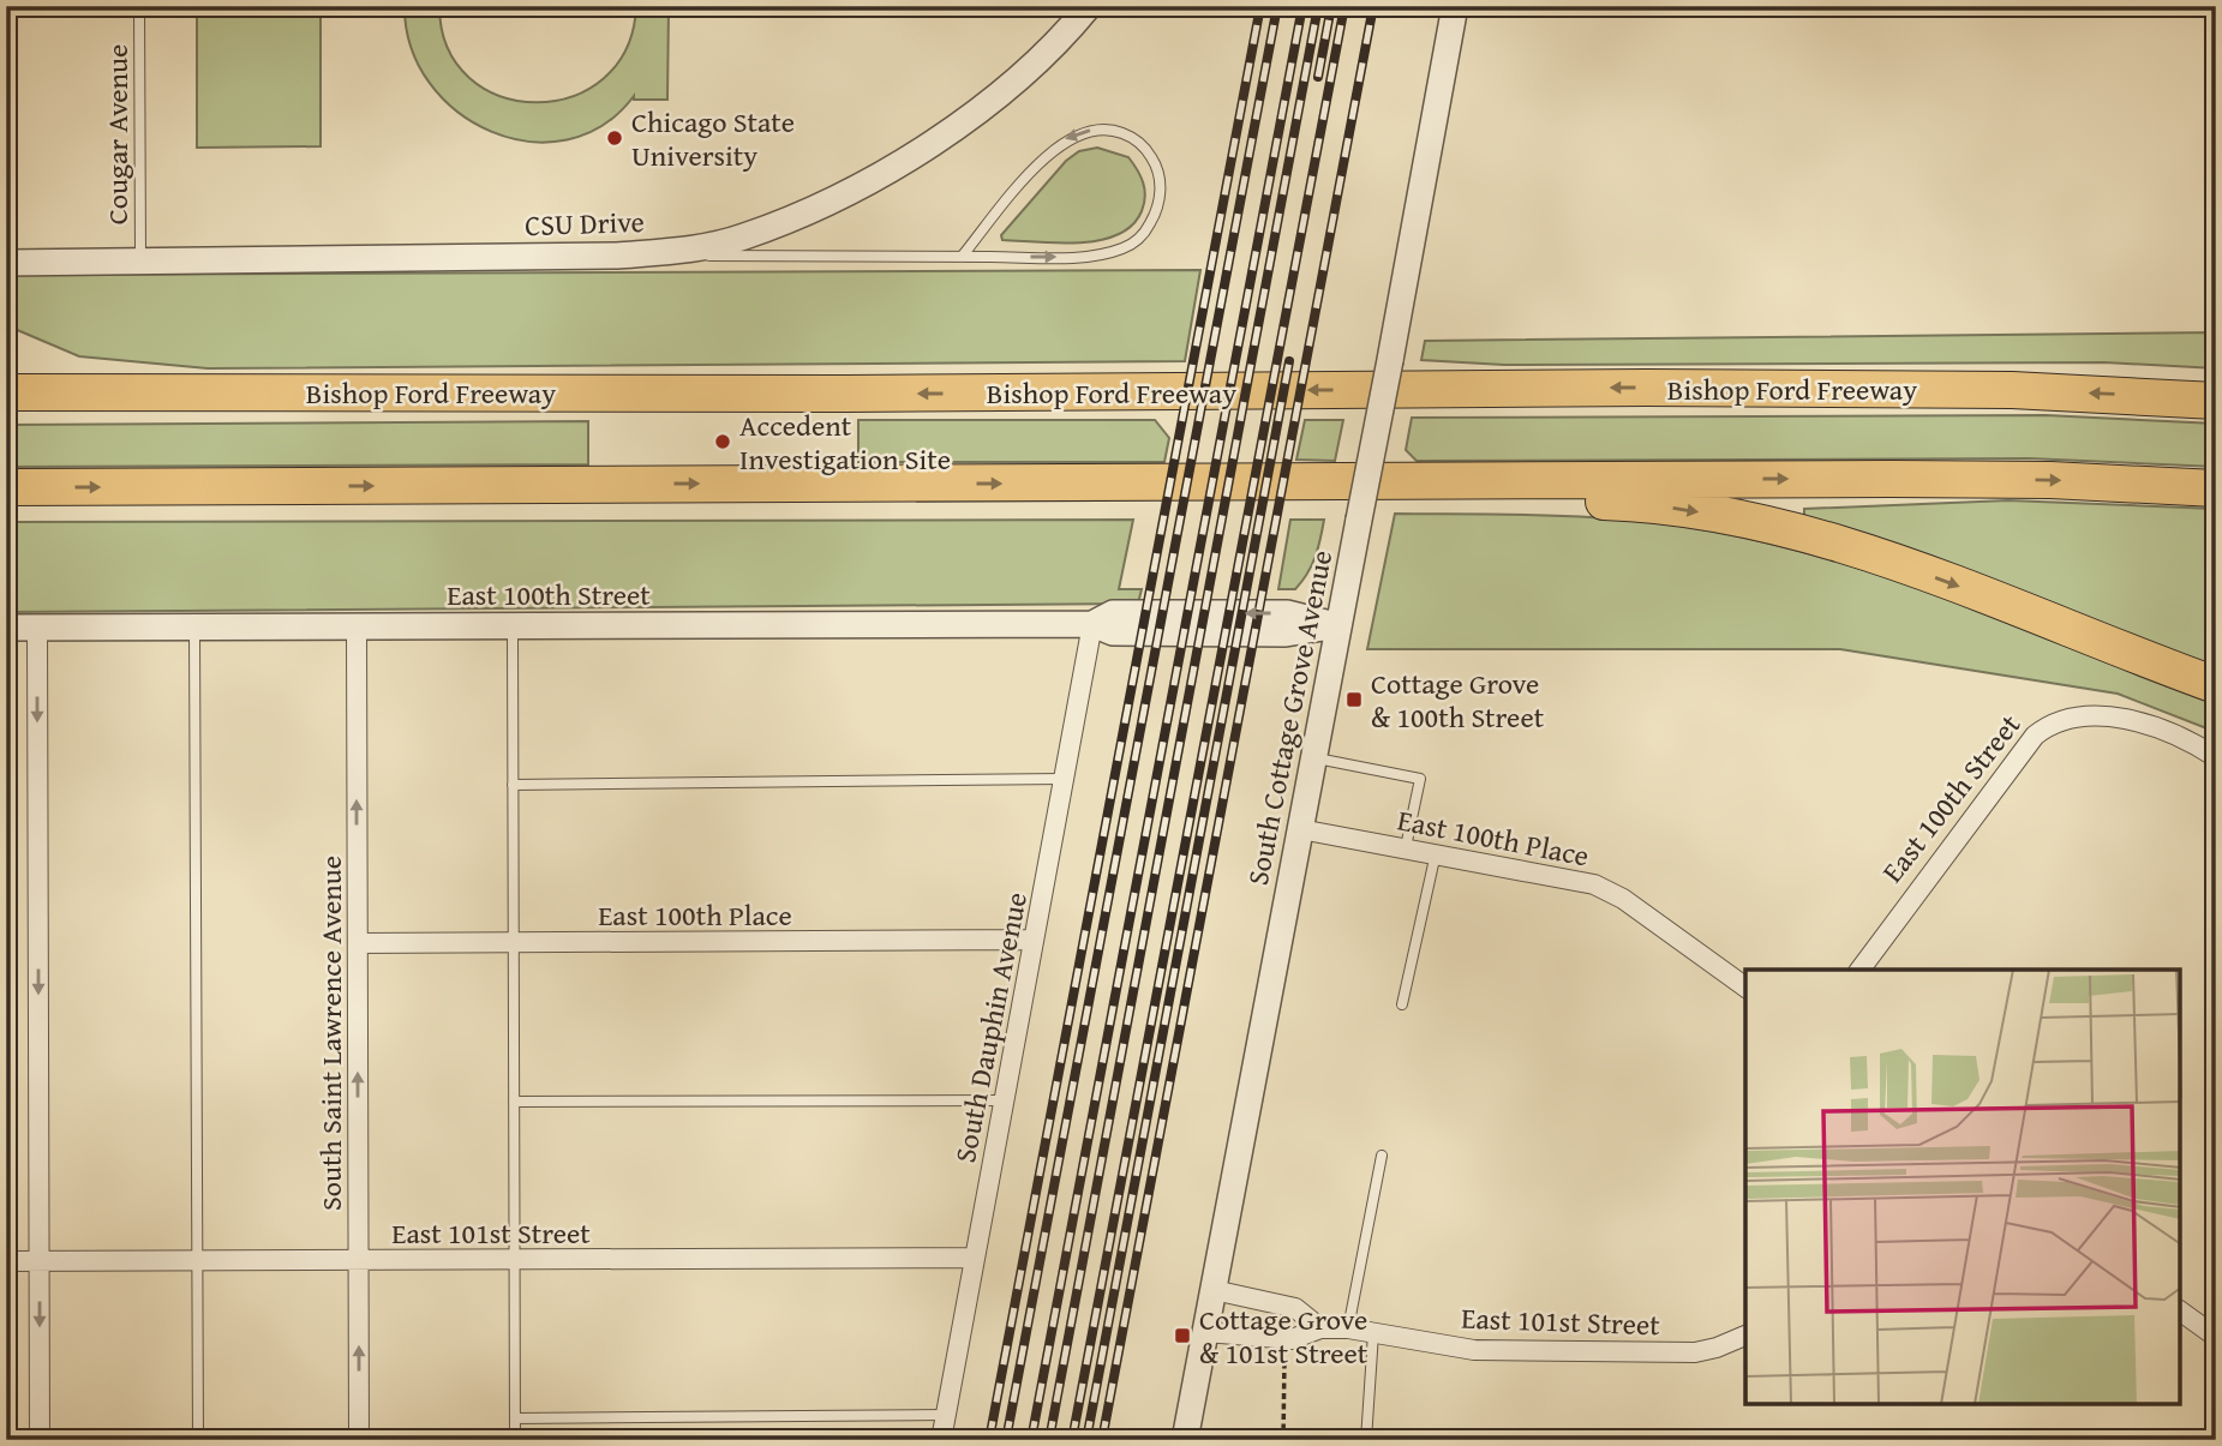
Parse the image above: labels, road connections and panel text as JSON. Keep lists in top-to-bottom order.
{
  "streets": {
    "highway": ["Bishop Ford Freeway"],
    "street": [
      "CSU Drive",
      "East 100th Street",
      "South Cottage Grove Avenue",
      "East 100th Place",
      "South Dauphin Avenue",
      "South Saint Lawrence Avenue",
      "East 101st Street"
    ],
    "lane": ["Cougar Avenue"]
  },
  "crossings": [
    ["Cougar Avenue", "CSU Drive"],
    ["East 100th Street", "South Cottage Grove Avenue"],
    ["East 100th Street", "South Dauphin Avenue"],
    ["East 100th Street", "South Saint Lawrence Avenue"],
    ["South Cottage Grove Avenue", "East 100th Place"],
    ["South Cottage Grove Avenue", "East 101st Street"],
    ["East 100th Place", "South Dauphin Avenue"],
    ["East 100th Place", "South Saint Lawrence Avenue"],
    ["South Dauphin Avenue", "East 101st Street"],
    ["South Saint Lawrence Avenue", "East 101st Street"]
  ],
  "one_way": ["South Saint Lawrence Avenue"],
  "places": {
    "other": ["Chicago State University", "Accedent Investigation Site"],
    "transit": ["Cottage Grove & 100th Street", "Cottage Grove & 101st Street"]
  }
}
